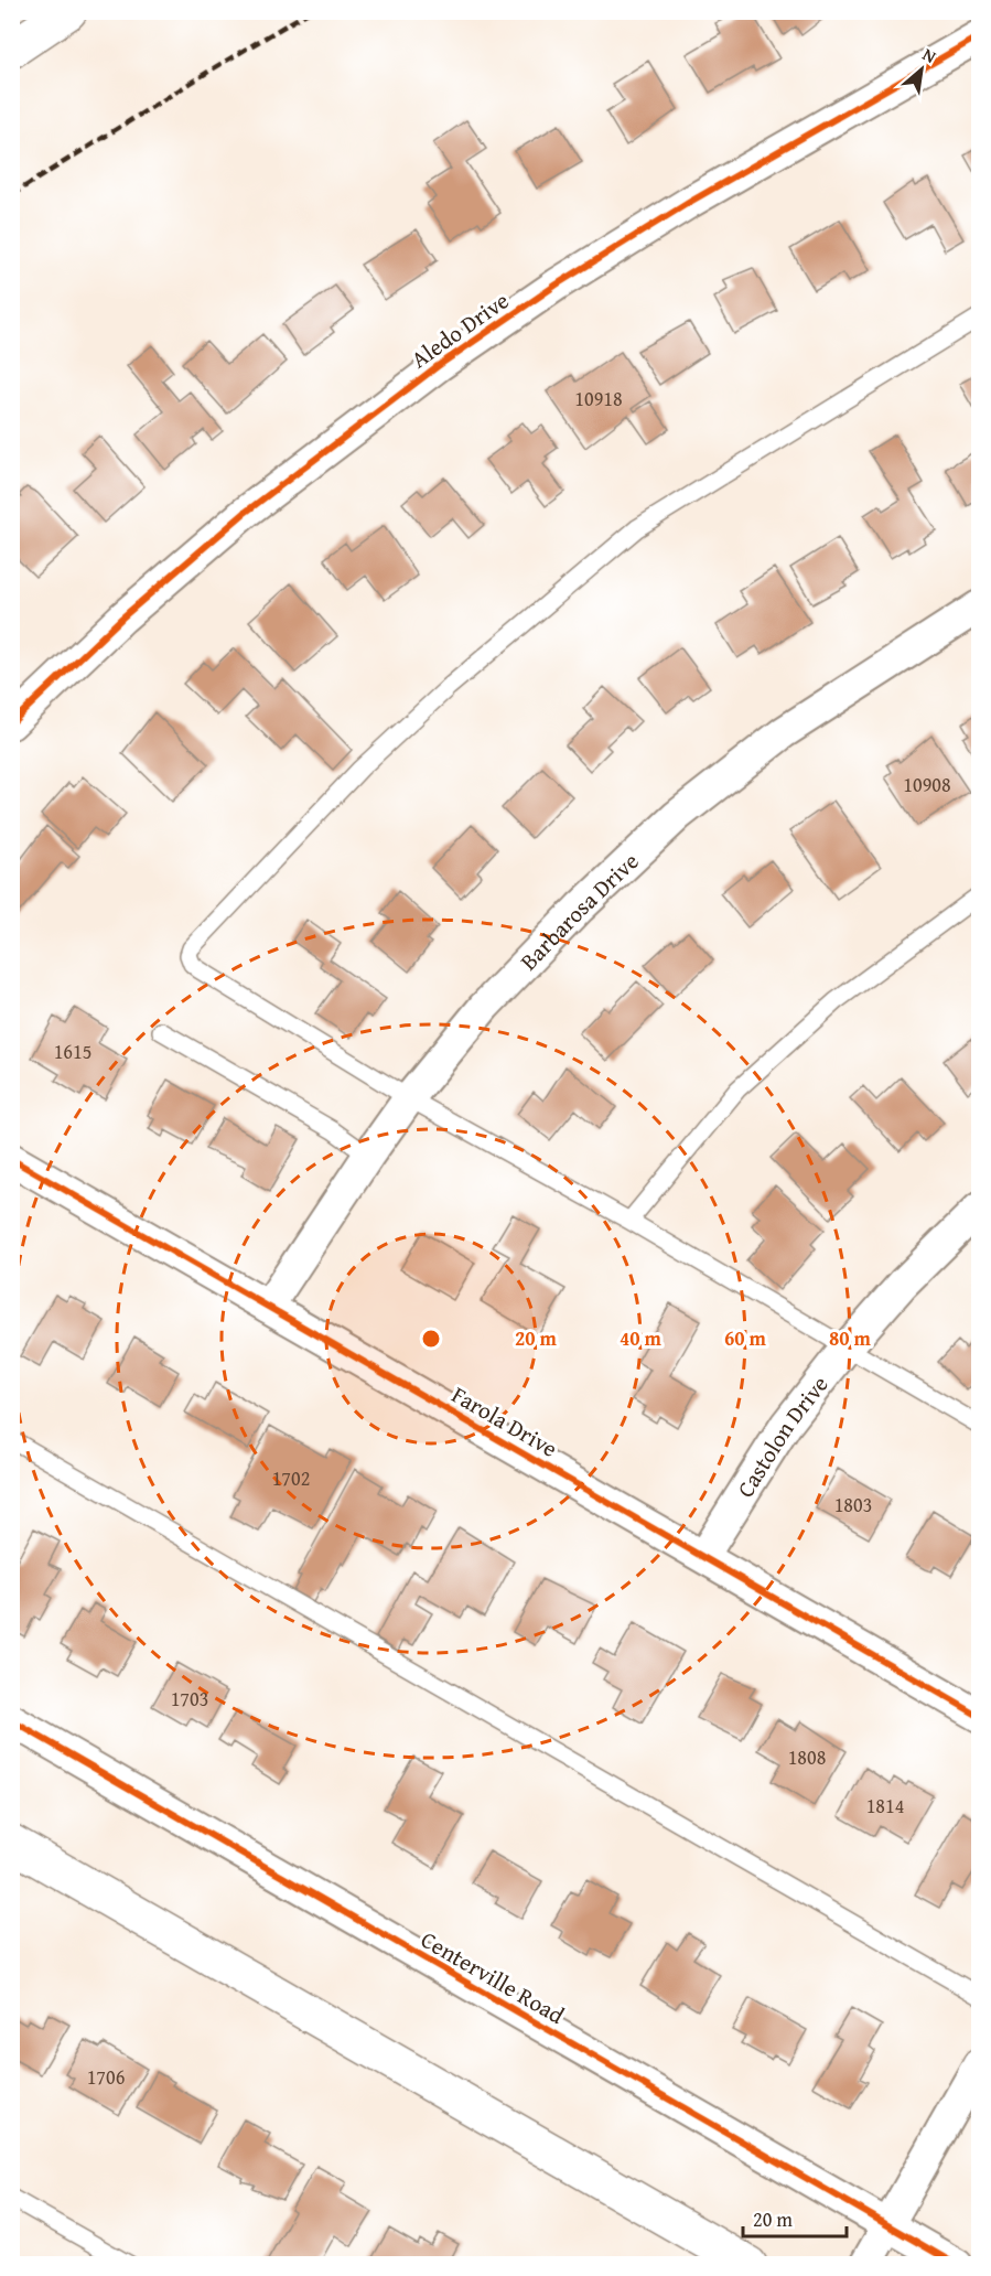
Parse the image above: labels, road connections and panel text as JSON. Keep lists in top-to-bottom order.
{
  "streets": {
    "street": [
      "Aledo Drive",
      "Barbarosa Drive",
      "Farola Drive",
      "Castolon Drive",
      "Centerville Road"
    ]
  },
  "crossings": [
    ["Barbarosa Drive", "Farola Drive"],
    ["Farola Drive", "Castolon Drive"]
  ],
  "house_numbers": [
    "10918",
    "10908",
    "1615",
    "1702",
    "1803",
    "1703",
    "1808",
    "1814",
    "1706"
  ],
  "scale_bar": "20 m",
  "north": "top right",
  "rings": [
    "20 m",
    "40 m",
    "60 m",
    "80 m"
  ]
}
